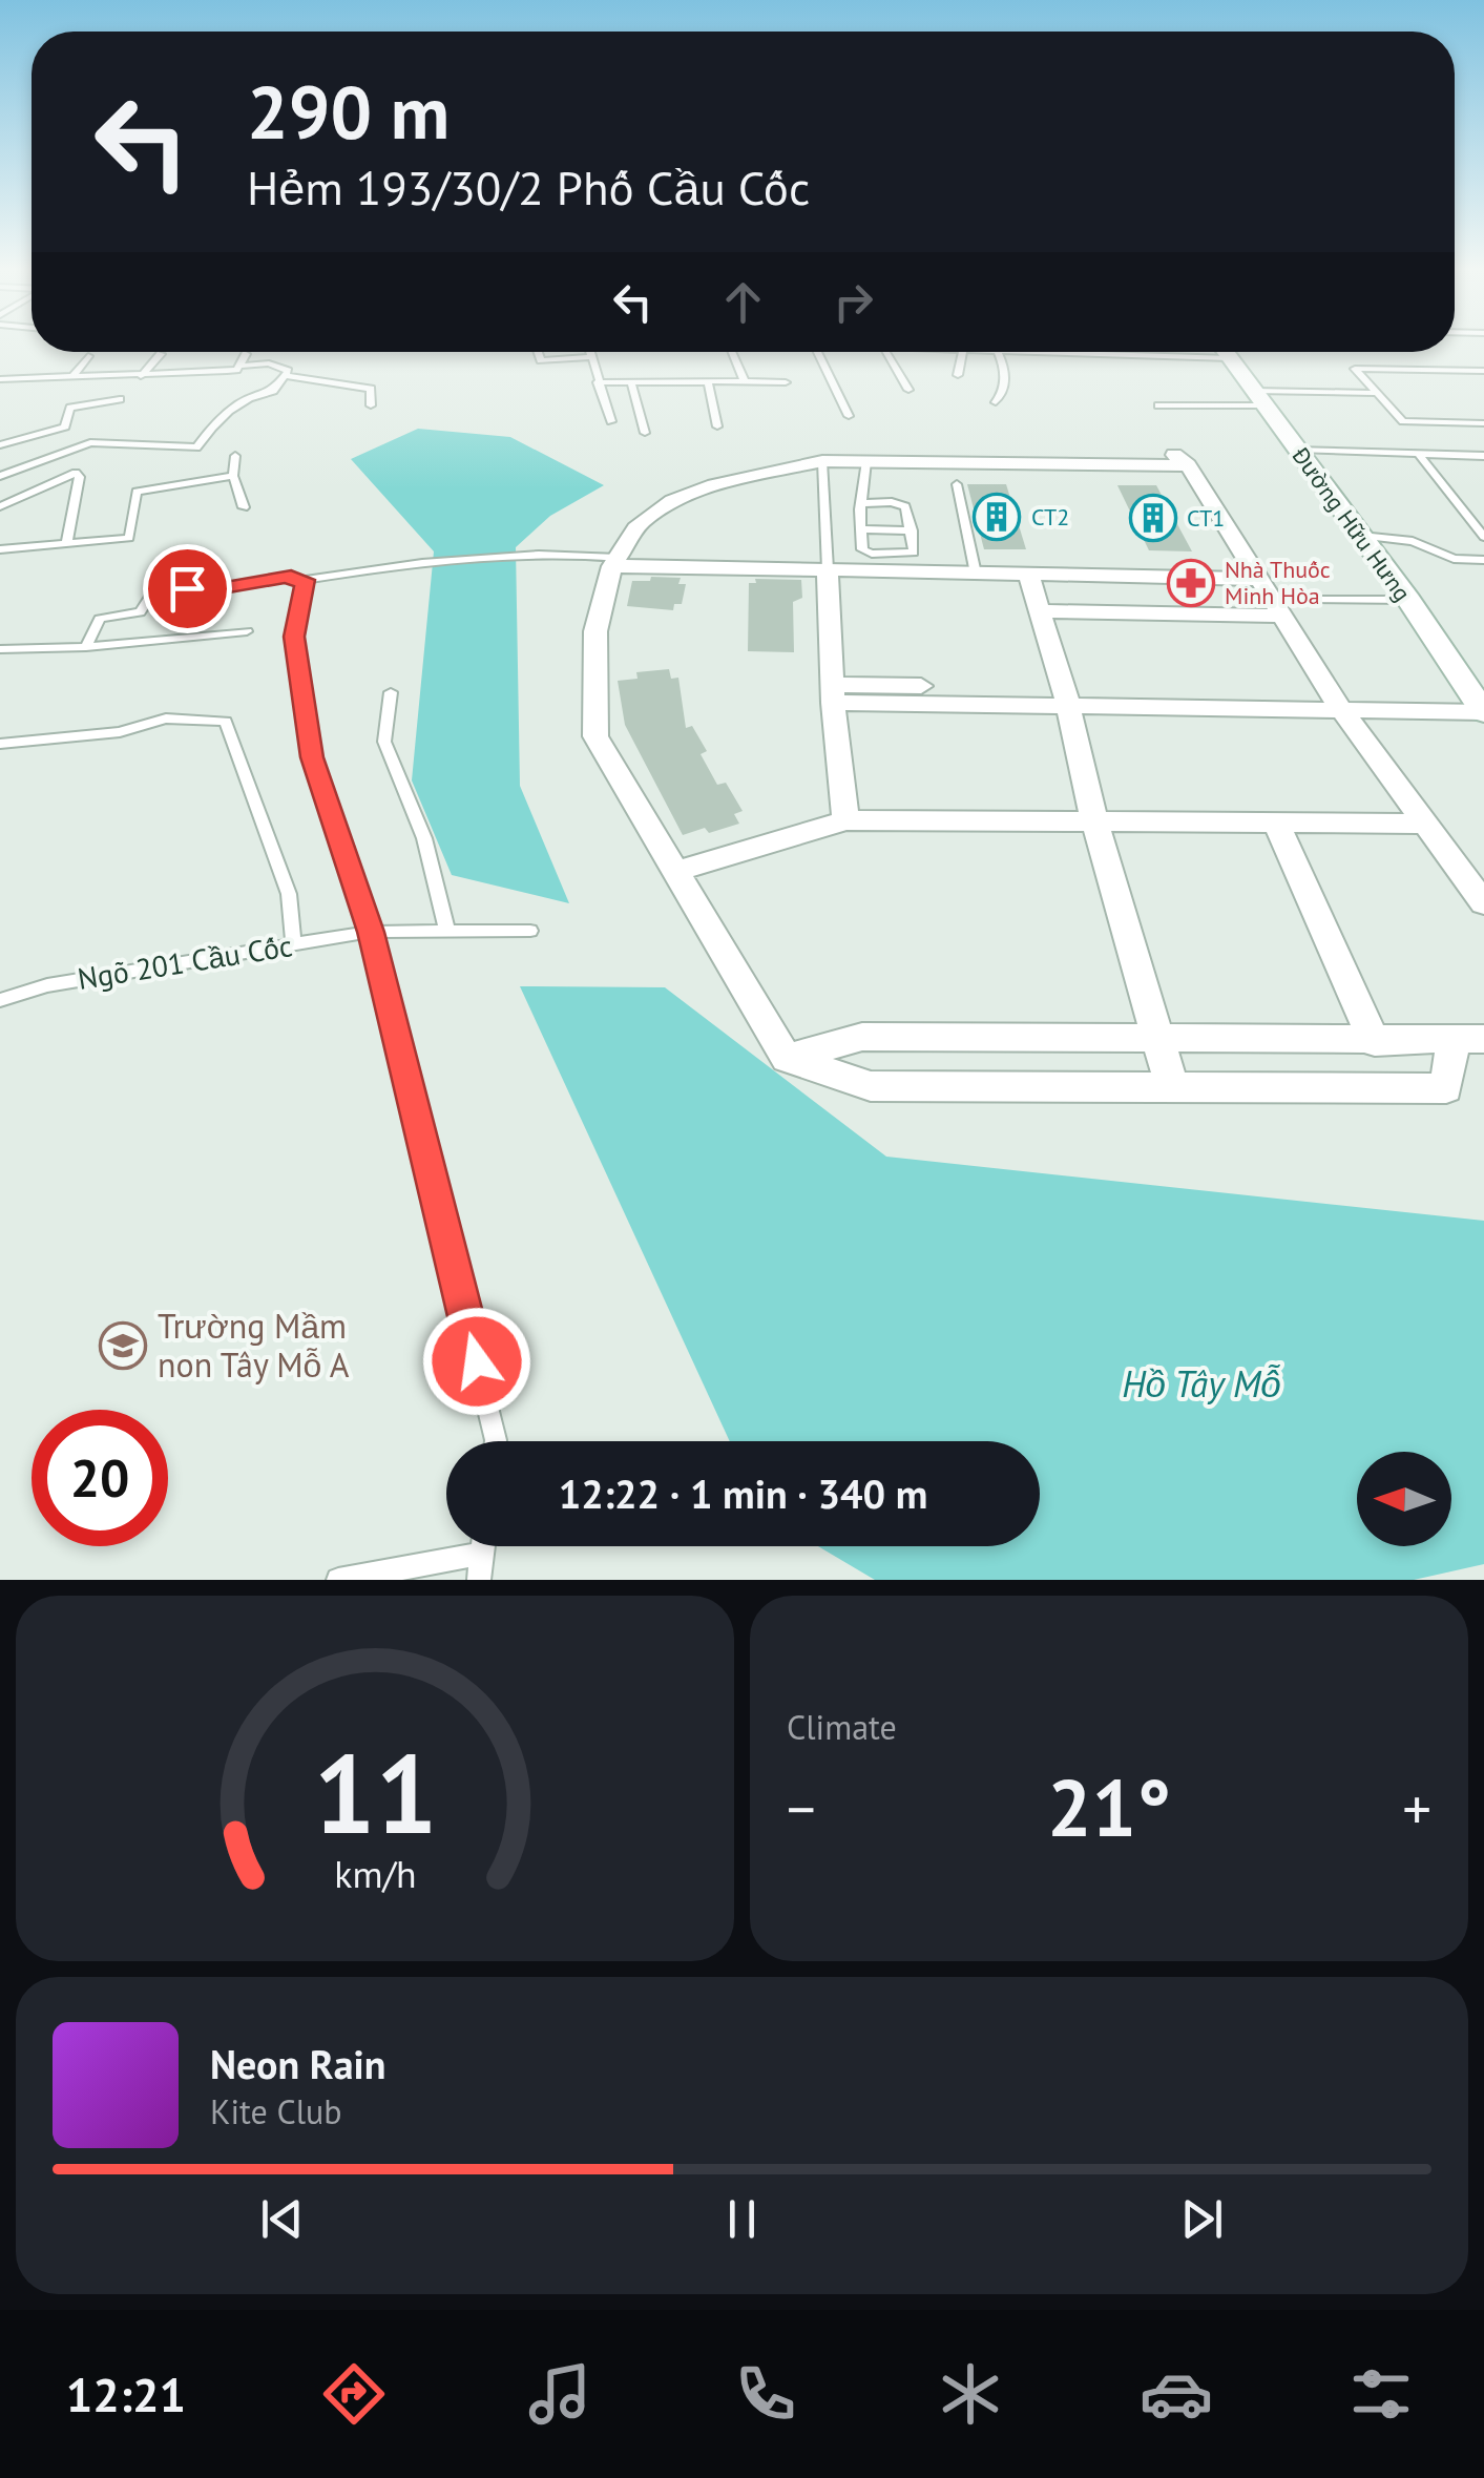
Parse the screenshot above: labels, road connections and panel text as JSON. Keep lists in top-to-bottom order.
{
  "streets": {
    "main road": ["Đường Hữu Hưng"],
    "lane": ["Ngõ 201 Cầu Cốc"]
  },
  "water": ["Hồ Tây Mỗ"],
  "places": {
    "building": ["CT2", "CT1"],
    "pharmacy": ["Nhà Thuốc Minh Hòa"],
    "school or university": ["Trường Mầm non Tây Mỗ A"]
  },
  "north": "left",
  "page": {
    "turn": ["290 m", "Hẻm 193/30/2 Phố Cầu Cốc"],
    "limit": "20",
    "trip": "12:22 · 1 min · 340 m",
    "tile": "Climate",
    "heat": ["−", "21°", "+"],
    "song": ["Neon Rain", "Kite Club"],
    "tabs": "12:21",
    "gauge": ["11", "km/h"]
  }
}
